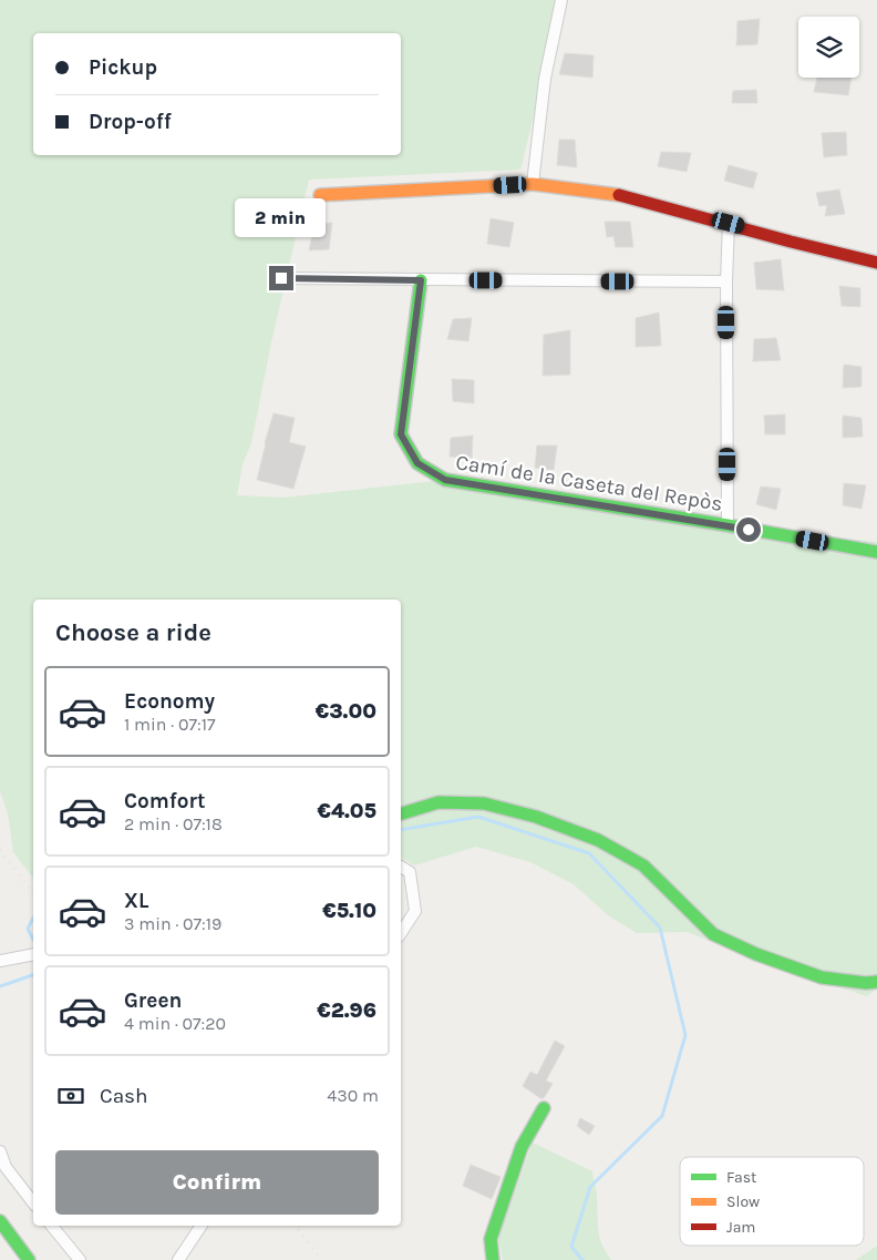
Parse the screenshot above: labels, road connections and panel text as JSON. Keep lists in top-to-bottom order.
{
  "streets": {
    "main road": ["Camí de la Caseta del Repòs"]
  },
  "legend": ["Fast", "Slow", "Jam"],
  "page": {
    "banner": ["Pickup", "Drop-off"],
    "bubble": "2 min",
    "heading": "Choose a ride",
    "list": [
      {
        "name": "Economy",
        "note": "1 min · 07:17",
        "value": "€3.00"
      },
      {
        "name": "Comfort",
        "note": "2 min · 07:18",
        "value": "€4.05"
      },
      {
        "name": "XL",
        "note": "3 min · 07:19",
        "value": "€5.10"
      },
      {
        "name": "Green",
        "note": "4 min · 07:20",
        "value": "€2.96"
      }
    ],
    "pay": ["Cash", "430 m"],
    "buttons": "Confirm"
  }
}
